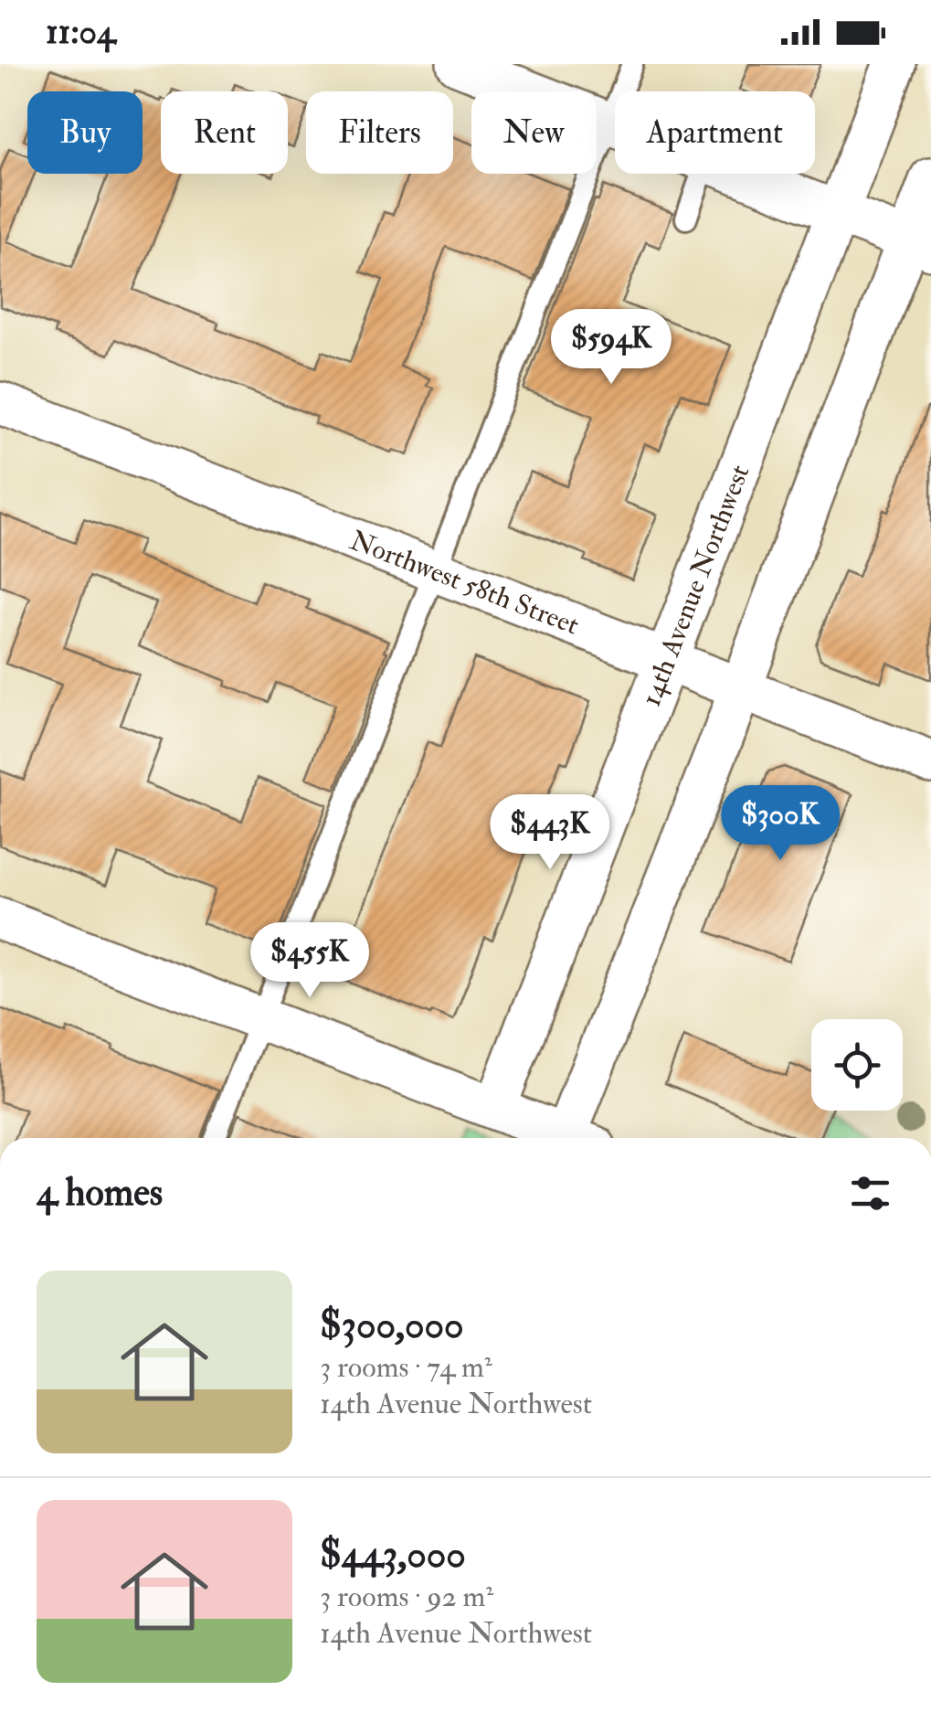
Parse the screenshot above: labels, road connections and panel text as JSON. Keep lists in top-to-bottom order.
{
  "streets": {
    "street": ["Northwest 58th Street", "14th Avenue Northwest"]
  },
  "crossings": [
    ["Northwest 58th Street", "14th Avenue Northwest"]
  ],
  "page": {
    "status": "11:04",
    "chip": [
      "Buy",
      "Rent",
      "Filters",
      "New",
      "Apartment"
    ],
    "price": [
      "$594K",
      "$300K",
      "$443K",
      "$455K"
    ],
    "heading": "4 homes",
    "list": [
      {
        "name": "$300,000",
        "note": "3 rooms · 74 m² · 14th Avenue Northwest"
      },
      {
        "name": "$443,000",
        "note": "3 rooms · 92 m² · 14th Avenue Northwest"
      }
    ]
  }
}
